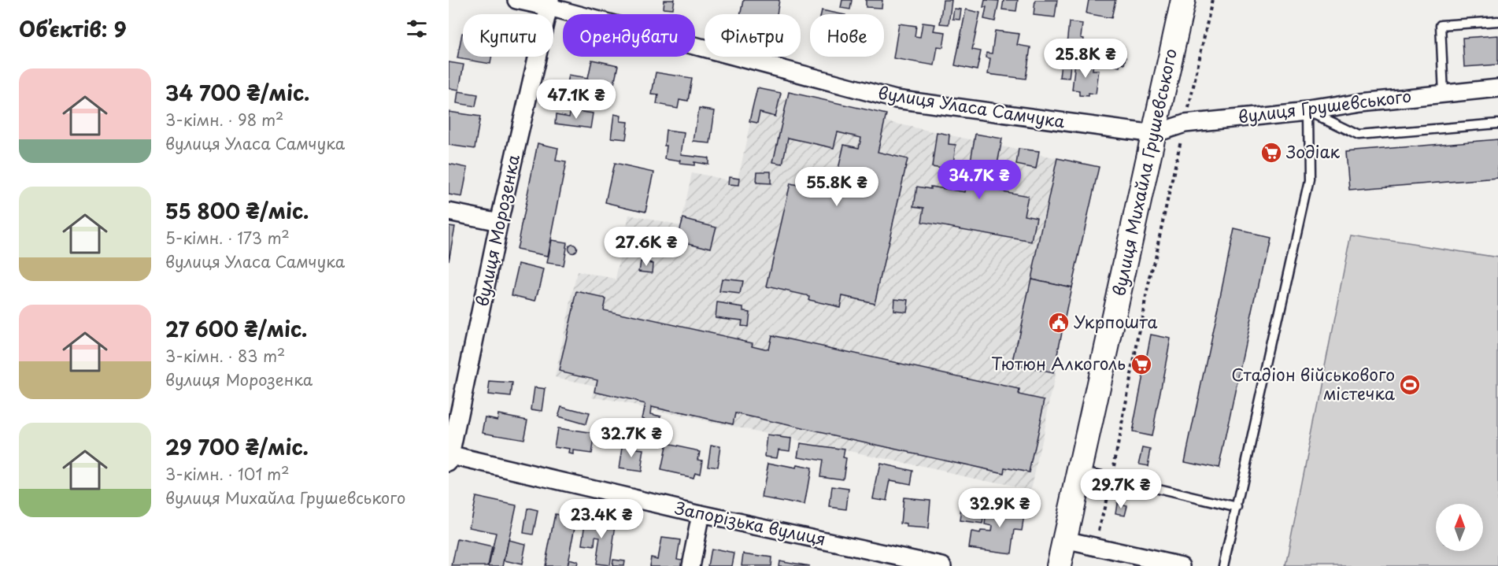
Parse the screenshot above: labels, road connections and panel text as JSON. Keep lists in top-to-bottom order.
{
  "streets": {
    "main road": ["вулиця Михайла Грушевського"],
    "street": [
      "вулиця Грушевського",
      "вулиця Уласа Самчука",
      "вулиця Морозенка",
      "Запорізька вулиця"
    ]
  },
  "crossings": [
    ["вулиця Грушевського", "вулиця Уласа Самчука"],
    ["вулиця Грушевського", "вулиця Михайла Грушевського"],
    ["вулиця Уласа Самчука", "вулиця Михайла Грушевського"],
    ["вулиця Уласа Самчука", "вулиця Морозенка"],
    ["вулиця Морозенка", "Запорізька вулиця"]
  ],
  "places": {
    "supermarket": ["Зодіак", "Тютюн Алкоголь"],
    "public building": ["Укрпошта"],
    "sports": ["Стадіон військового містечка"]
  },
  "north": "top",
  "page": {
    "heading": "Об’єктів: 9",
    "chip": [
      "Купити",
      "Орендувати",
      "Фільтри",
      "Нове"
    ],
    "price": [
      "25.8K ₴",
      "47.1K ₴",
      "34.7K ₴",
      "55.8K ₴",
      "27.6K ₴",
      "32.7K ₴",
      "29.7K ₴",
      "32.9K ₴",
      "23.4K ₴"
    ],
    "list": [
      {
        "name": "34 700 ₴/міс.",
        "note": "3-кімн. · 98 m² · вулиця Уласа Самчука"
      },
      {
        "name": "55 800 ₴/міс.",
        "note": "5-кімн. · 173 m² · вулиця Уласа Самчука"
      },
      {
        "name": "27 600 ₴/міс.",
        "note": "3-кімн. · 83 m² · вулиця Морозенка"
      },
      {
        "name": "29 700 ₴/міс.",
        "note": "3-кімн. · 101 m² · вулиця Михайла Грушевського"
      }
    ]
  }
}
